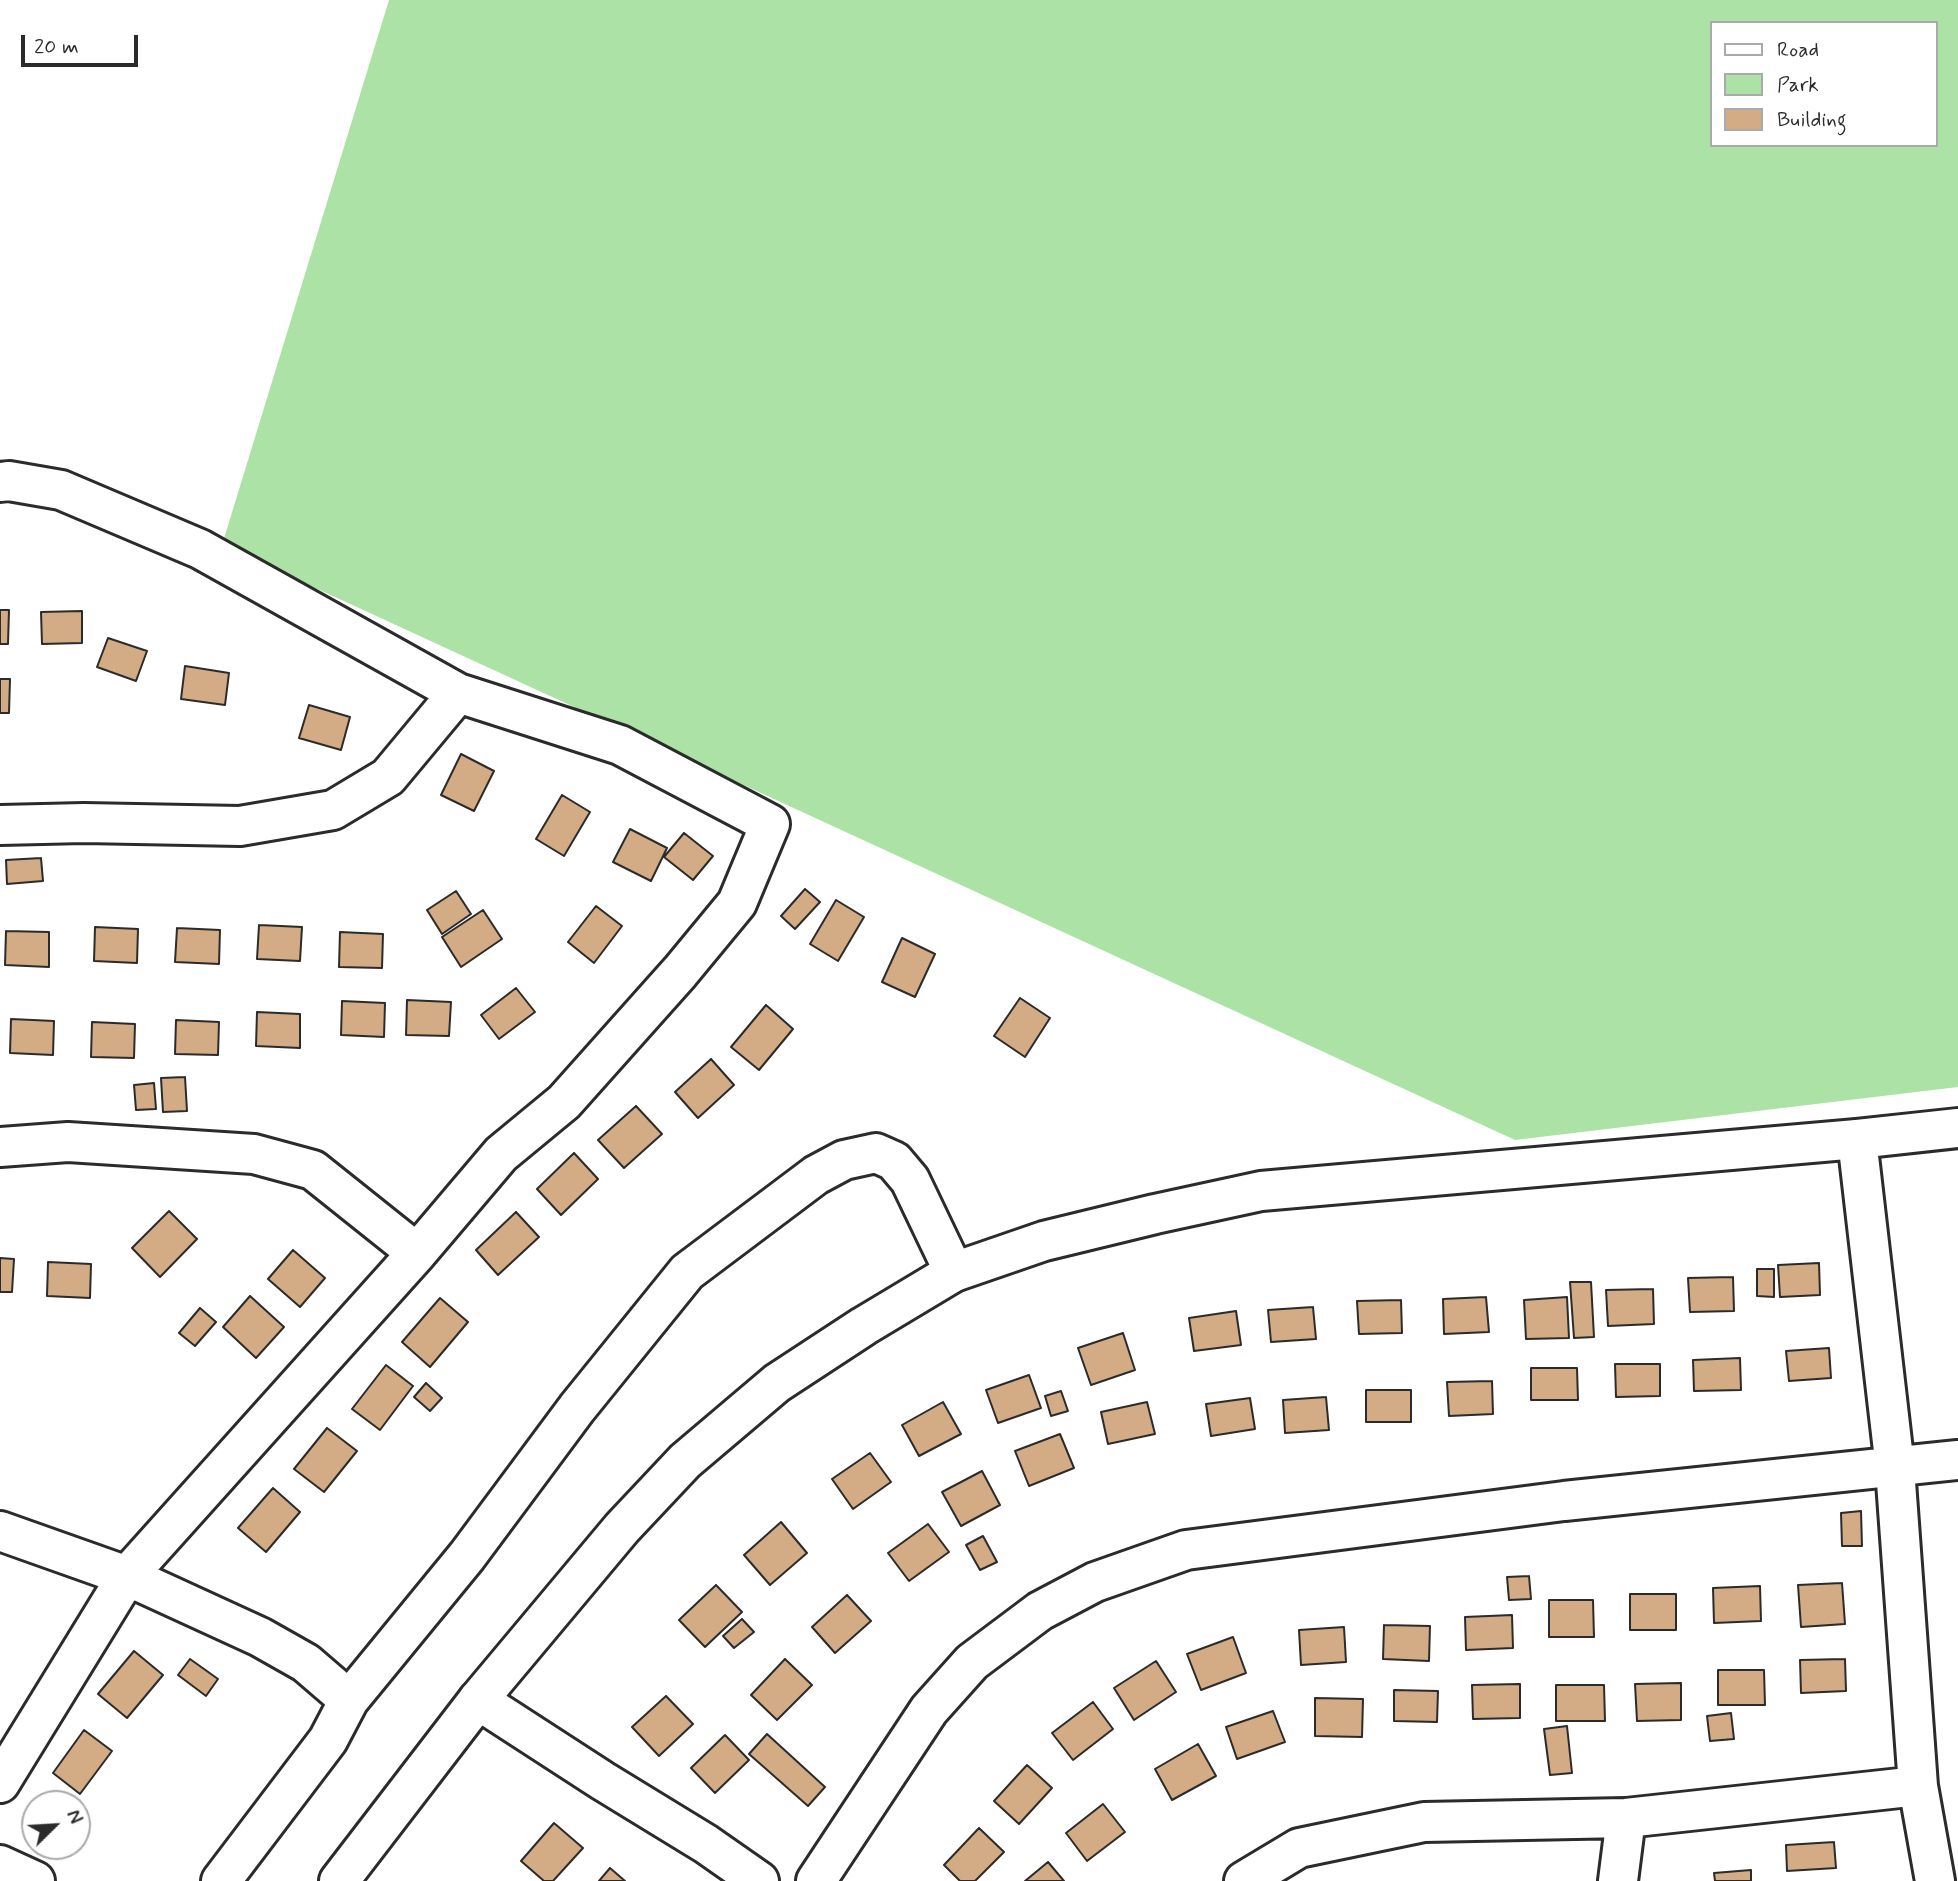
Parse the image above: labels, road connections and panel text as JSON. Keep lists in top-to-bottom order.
{
  "legend": ["Road", "Park", "Building"],
  "scale_bar": "20 m",
  "north": "top right"
}
